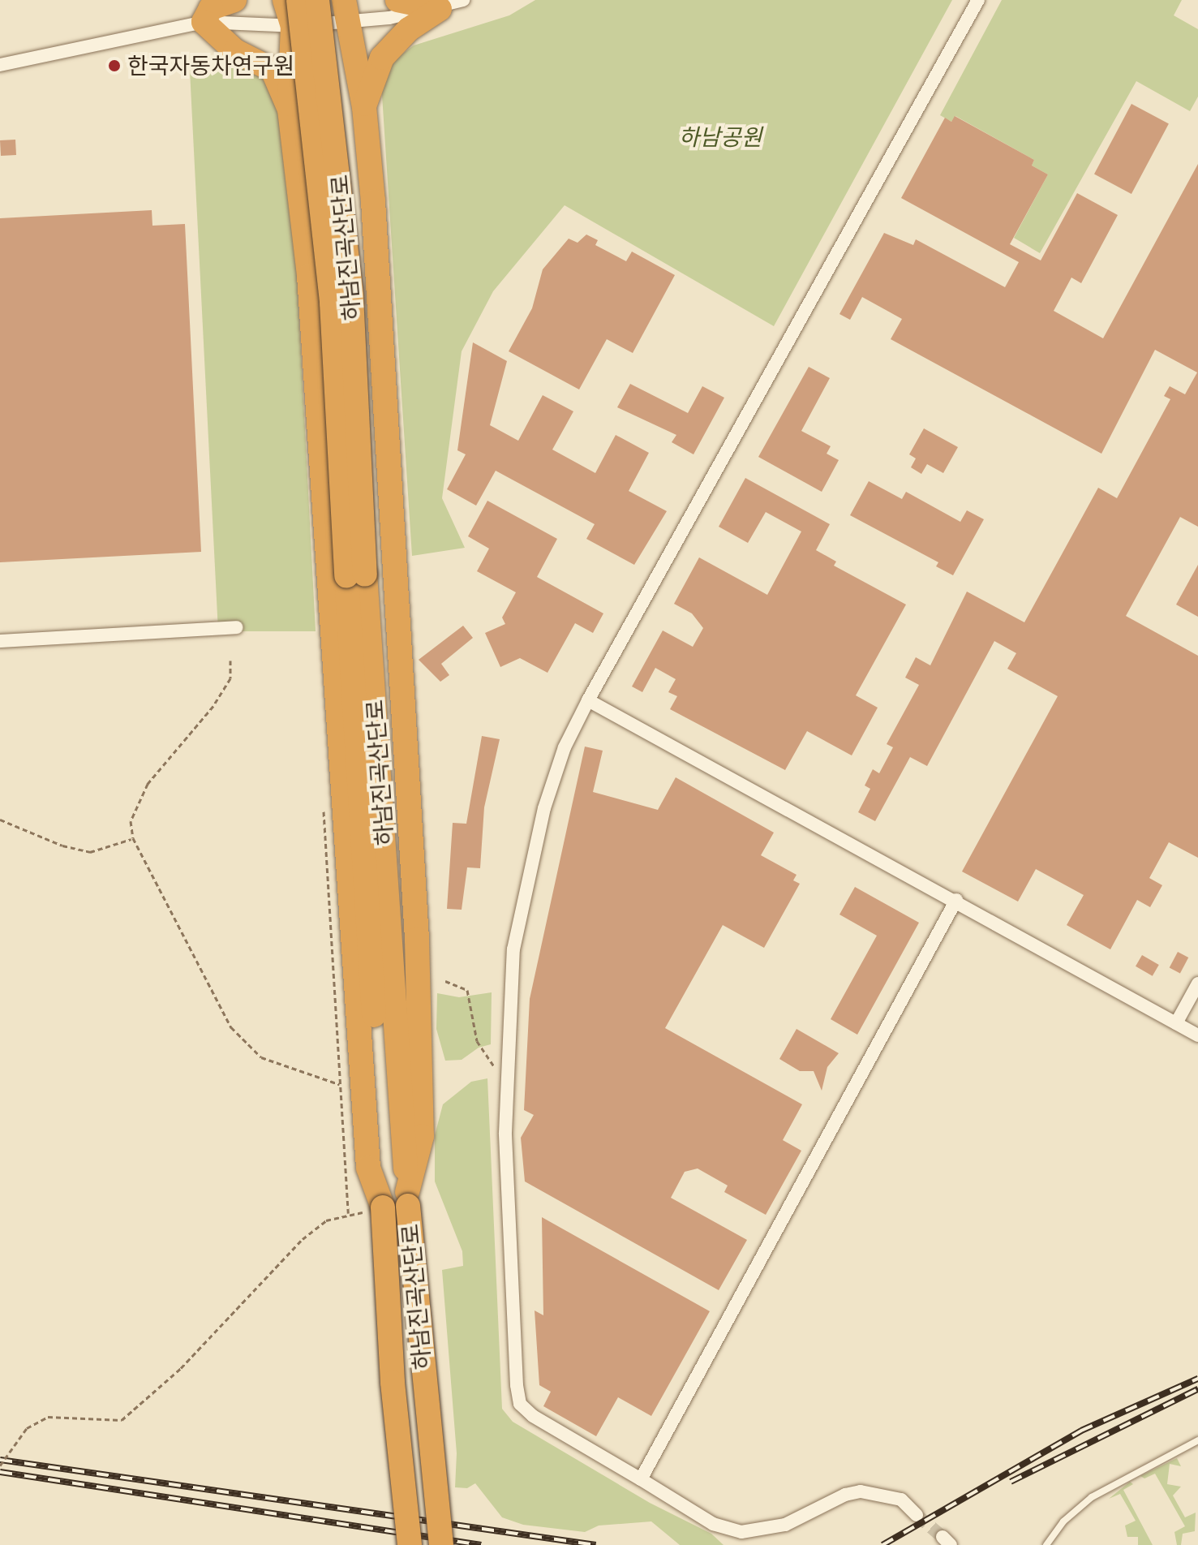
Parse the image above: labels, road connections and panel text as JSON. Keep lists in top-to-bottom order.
{
  "streets": {
    "highway": ["하남진곡산단로"]
  },
  "parks": ["하남공원"],
  "places": ["한국자동차연구원"]
}
